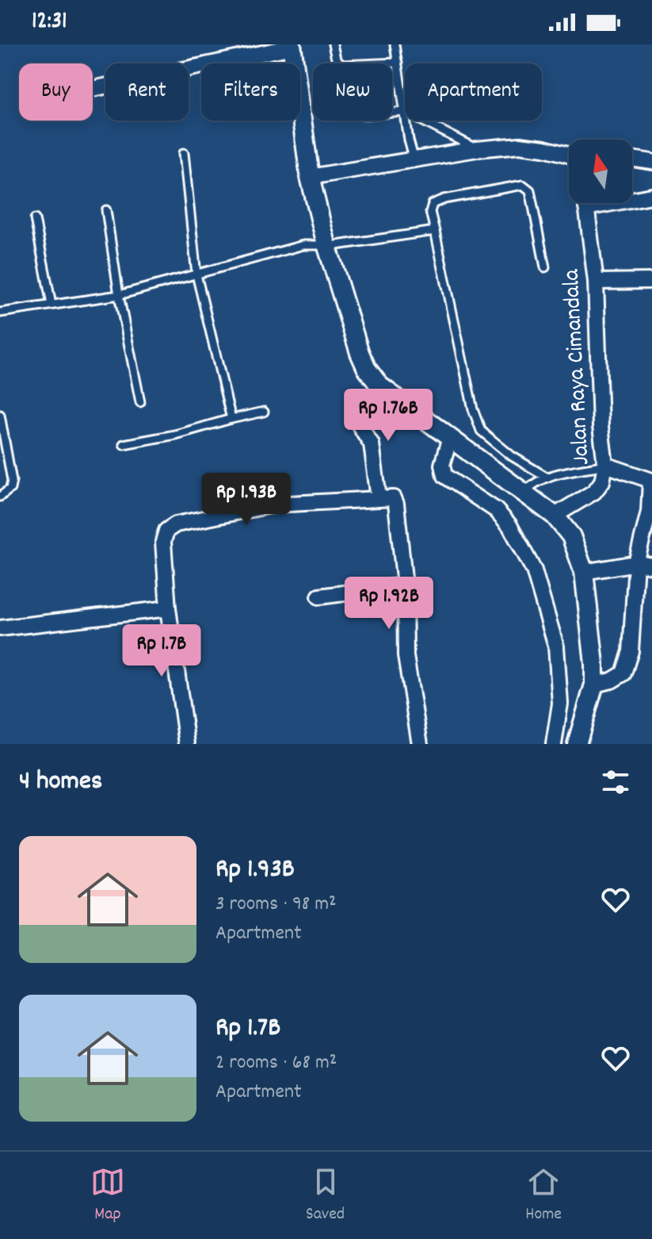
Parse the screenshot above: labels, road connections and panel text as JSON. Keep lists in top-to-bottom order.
{
  "streets": {
    "street": ["Jalan Raya Cimandala"]
  },
  "north": "top",
  "page": {
    "status": "12:31",
    "chip": [
      "Buy",
      "Rent",
      "Filters",
      "New",
      "Apartment"
    ],
    "price": [
      "Rp 1.76B",
      "Rp 1.93B",
      "Rp 1.92B",
      "Rp 1.7B"
    ],
    "heading": "4 homes",
    "list": [
      {
        "name": "Rp 1.93B",
        "note": "3 rooms · 98 m² · Apartment"
      },
      {
        "name": "Rp 1.7B",
        "note": "2 rooms · 68 m² · Apartment"
      }
    ],
    "tabs": ["Map", "Saved", "Home"]
  }
}
